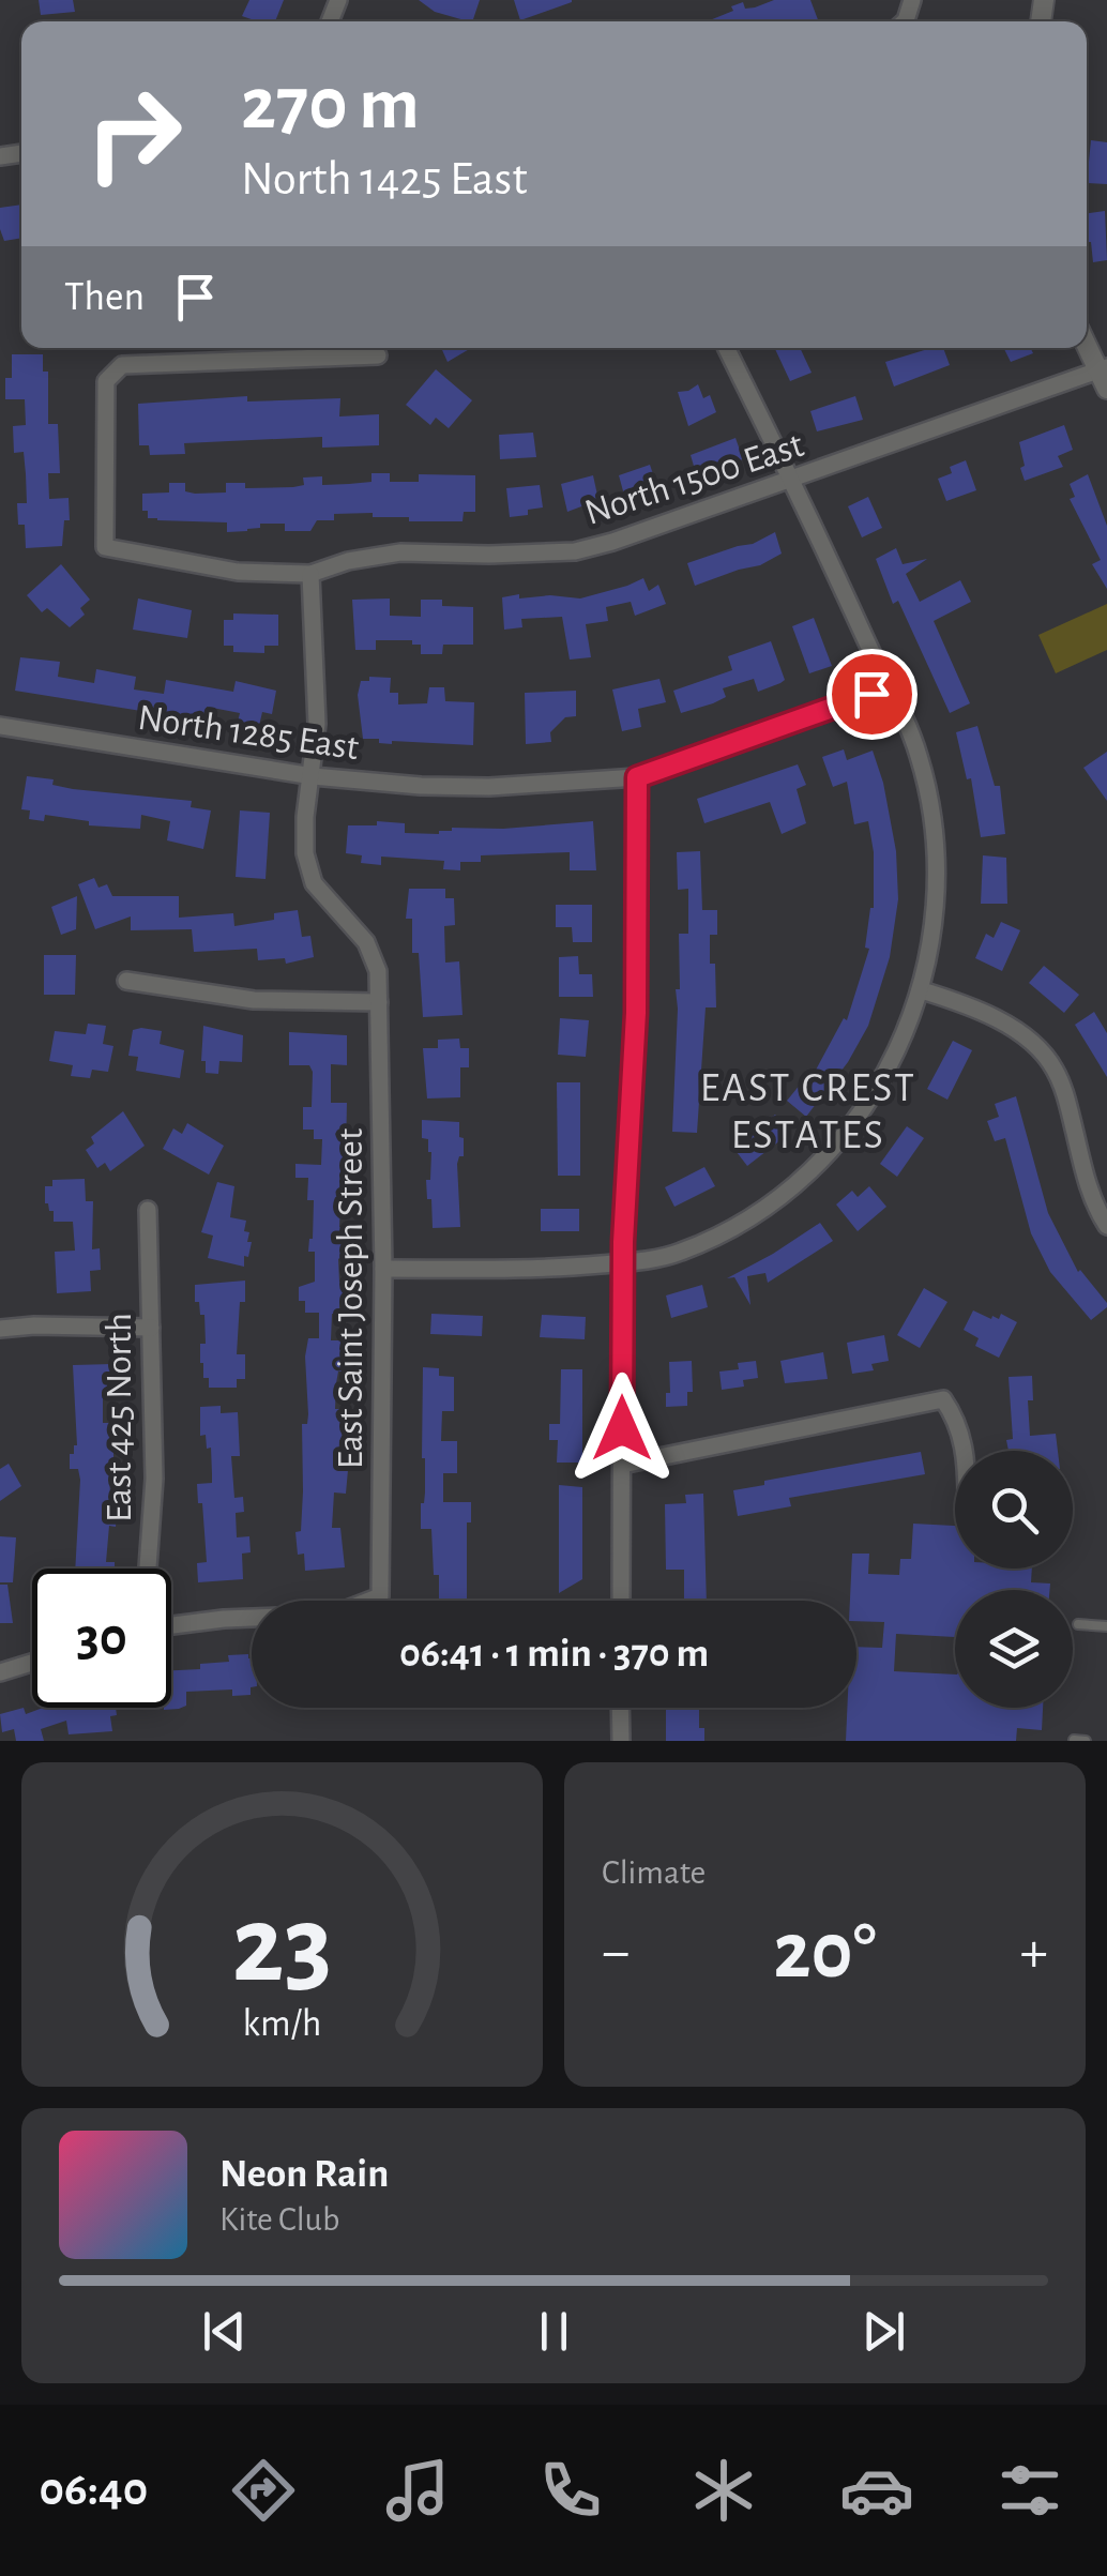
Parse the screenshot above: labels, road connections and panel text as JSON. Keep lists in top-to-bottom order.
{
  "streets": {
    "street": [
      "North 1500 East",
      "North 1285 East",
      "East Saint Joseph Street",
      "East 425 North"
    ]
  },
  "crossings": [
    ["North 1500 East", "East Saint Joseph Street"],
    ["North 1285 East", "East Saint Joseph Street"]
  ],
  "districts": ["EAST CREST ESTATES"],
  "page": {
    "turn": ["270 m", "North 1425 East"],
    "then": "Then",
    "limit": "30",
    "trip": "06:41 · 1 min · 370 m",
    "tile": "Climate",
    "heat": ["−", "20°", "+"],
    "song": ["Neon Rain", "Kite Club"],
    "tabs": "06:40",
    "gauge": ["23", "km/h"]
  }
}
